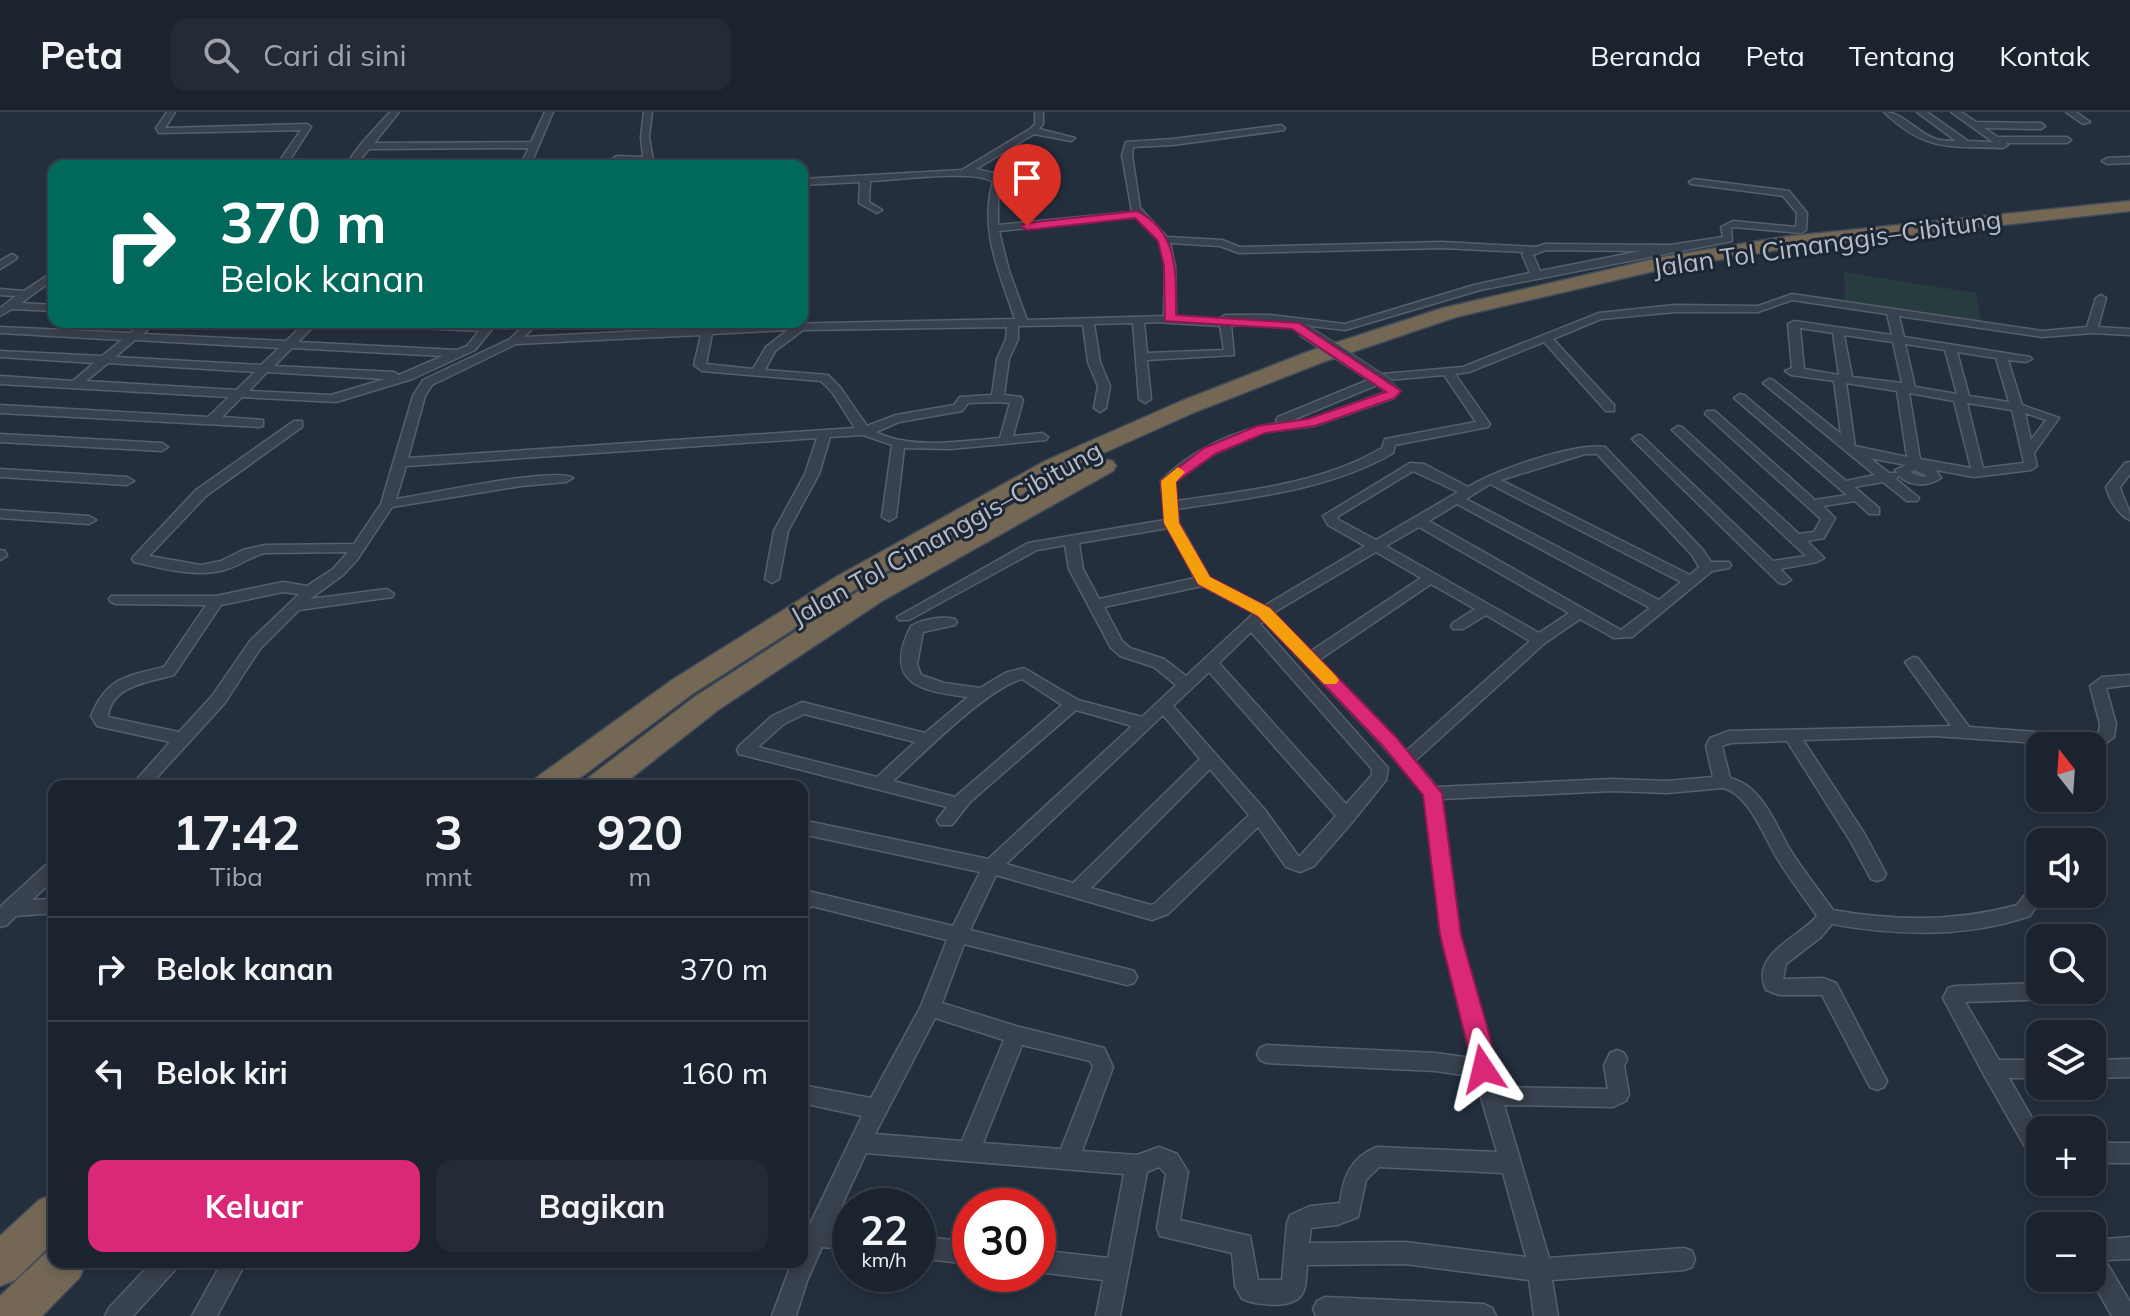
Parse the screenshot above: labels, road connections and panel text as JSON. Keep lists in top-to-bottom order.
{
  "streets": {
    "highway": ["Jalan Tol Cimanggis–Cibitung"]
  },
  "north": "top",
  "page": {
    "header": "Peta",
    "search": "Cari di sini",
    "nav": [
      "Beranda",
      "Peta",
      "Tentang",
      "Kontak"
    ],
    "turn": ["370 m", "Belok kanan"],
    "map_buttons": ["+", "−"],
    "eta": [
      "17:42",
      "Tiba",
      "3",
      "mnt",
      "920",
      "m"
    ],
    "list": [
      {
        "name": "Belok kanan",
        "value": "370 m"
      },
      {
        "name": "Belok kiri",
        "value": "160 m"
      }
    ],
    "buttons": ["Keluar", "Bagikan"],
    "speed": "22 km/h",
    "limit": "30"
  }
}
